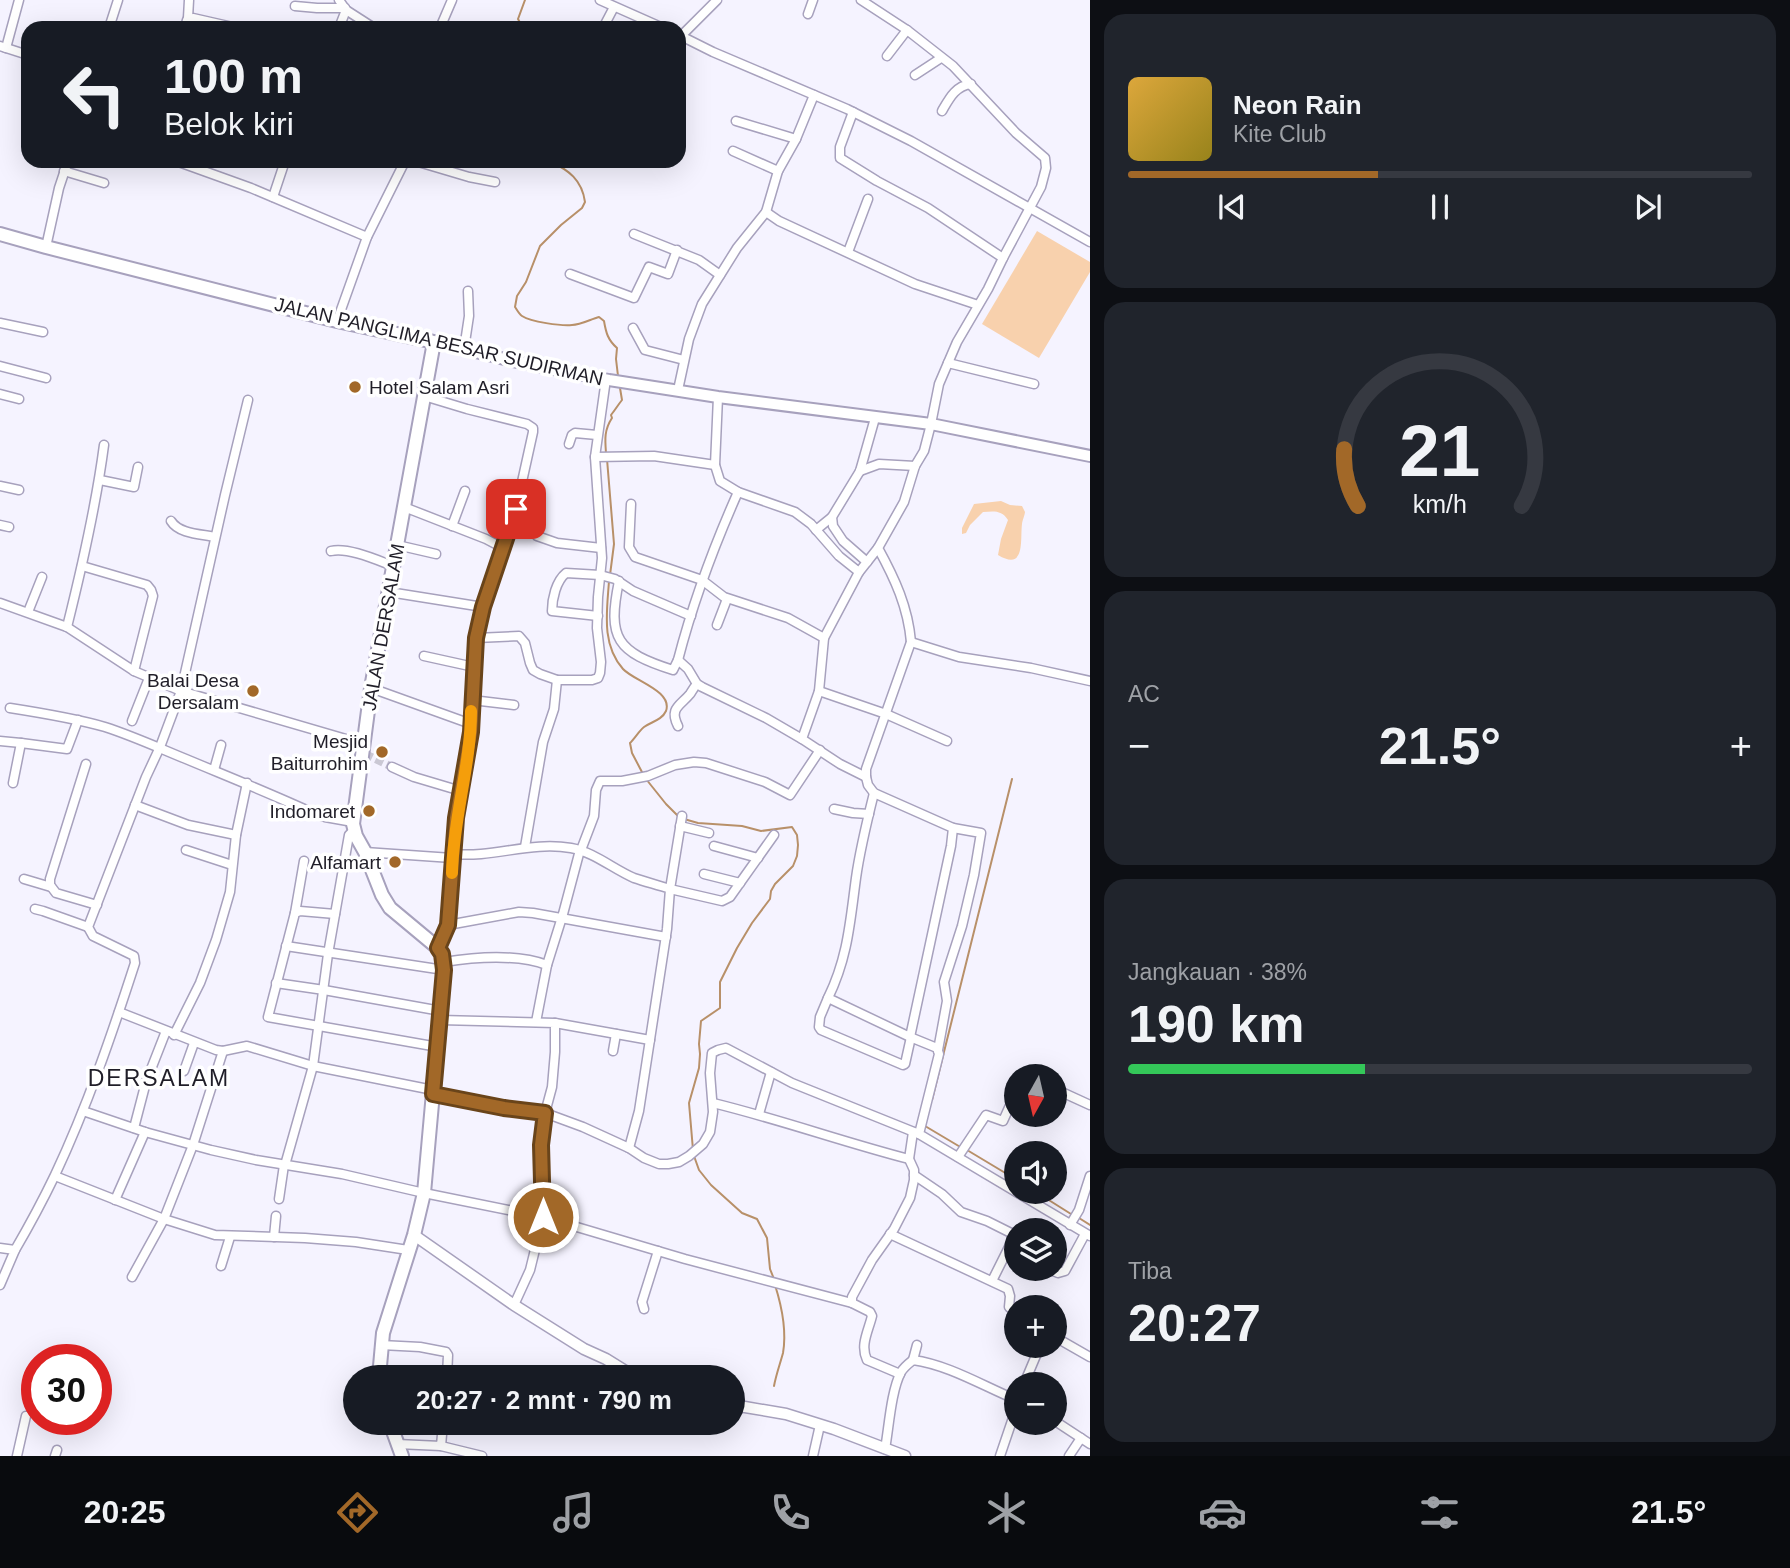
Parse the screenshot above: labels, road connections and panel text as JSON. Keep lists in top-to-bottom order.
{
  "streets": {
    "main road": ["JALAN PANGLIMA BESAR SUDIRMAN", "JALAN DERSALAM"]
  },
  "crossings": [
    ["JALAN PANGLIMA BESAR SUDIRMAN", "JALAN DERSALAM"]
  ],
  "districts": ["DERSALAM"],
  "places": [
    "Hotel Salam Asri",
    "Balai Desa Dersalam",
    "Mesjid Baiturrohim",
    "Indomaret",
    "Alfamart"
  ],
  "north": "bottom",
  "page": {
    "turn": ["100 m", "Belok kiri"],
    "song": ["Neon Rain", "Kite Club"],
    "tile": [
      "AC",
      ["Jangkauan · 38%", "190 km"],
      ["Tiba", "20:27"]
    ],
    "heat": ["−", "21.5°", "+"],
    "map_buttons": ["+", "−"],
    "limit": "30",
    "trip": "20:27 · 2 mnt · 790 m",
    "tabs": ["20:25", "21.5°"],
    "gauge": ["21", "km/h"]
  }
}
